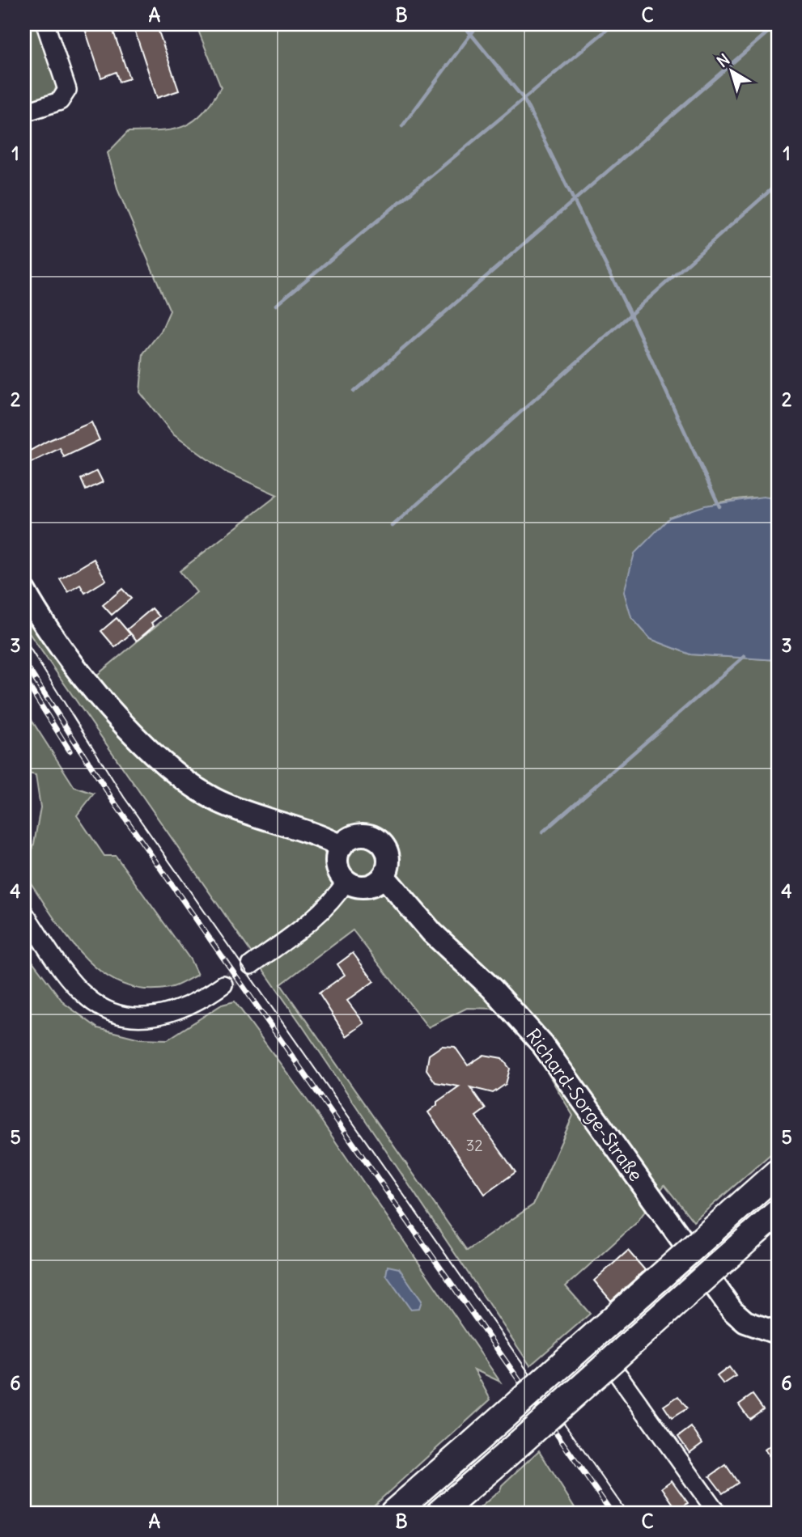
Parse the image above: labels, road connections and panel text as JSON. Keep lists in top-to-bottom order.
{
  "streets": {
    "main road": ["Richard-Sorge-Straße"]
  },
  "house_numbers": ["32"],
  "north": "top left",
  "grid": {
    "columns": ["A", "B", "C"],
    "rows": [
      "1",
      "2",
      "3",
      "4",
      "5",
      "6"
    ]
  }
}
